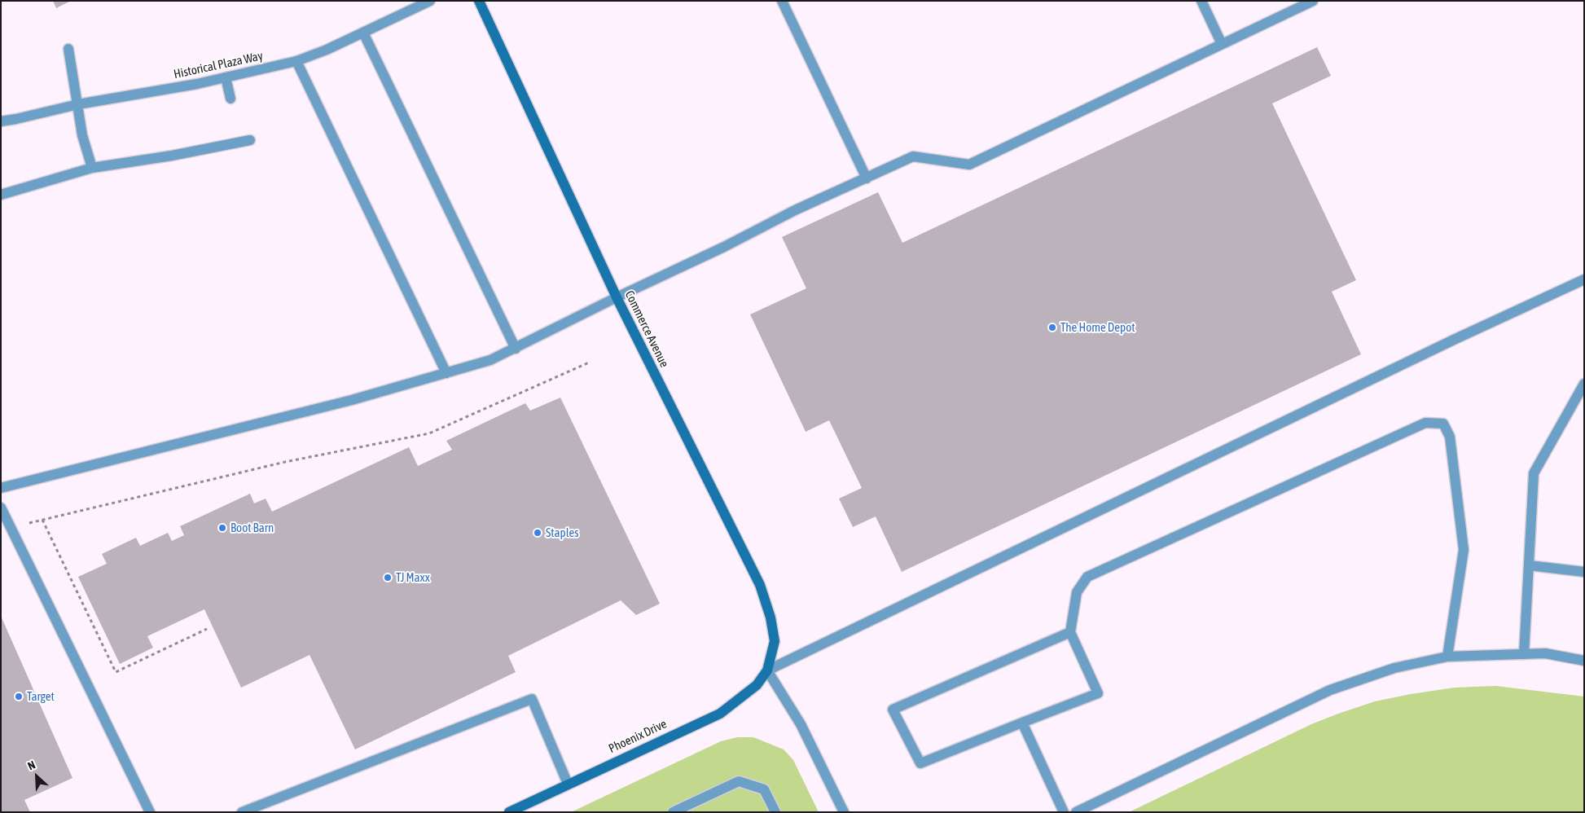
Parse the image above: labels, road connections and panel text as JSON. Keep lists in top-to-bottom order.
{
  "streets": {
    "street": ["Historical Plaza Way", "Commerce Avenue", "Phoenix Drive"]
  },
  "crossings": [
    ["Commerce Avenue", "Phoenix Drive"]
  ],
  "places": [
    "The Home Depot",
    "Boot Barn",
    "Staples",
    "TJ Maxx",
    "Target"
  ],
  "north": "top left"
}
